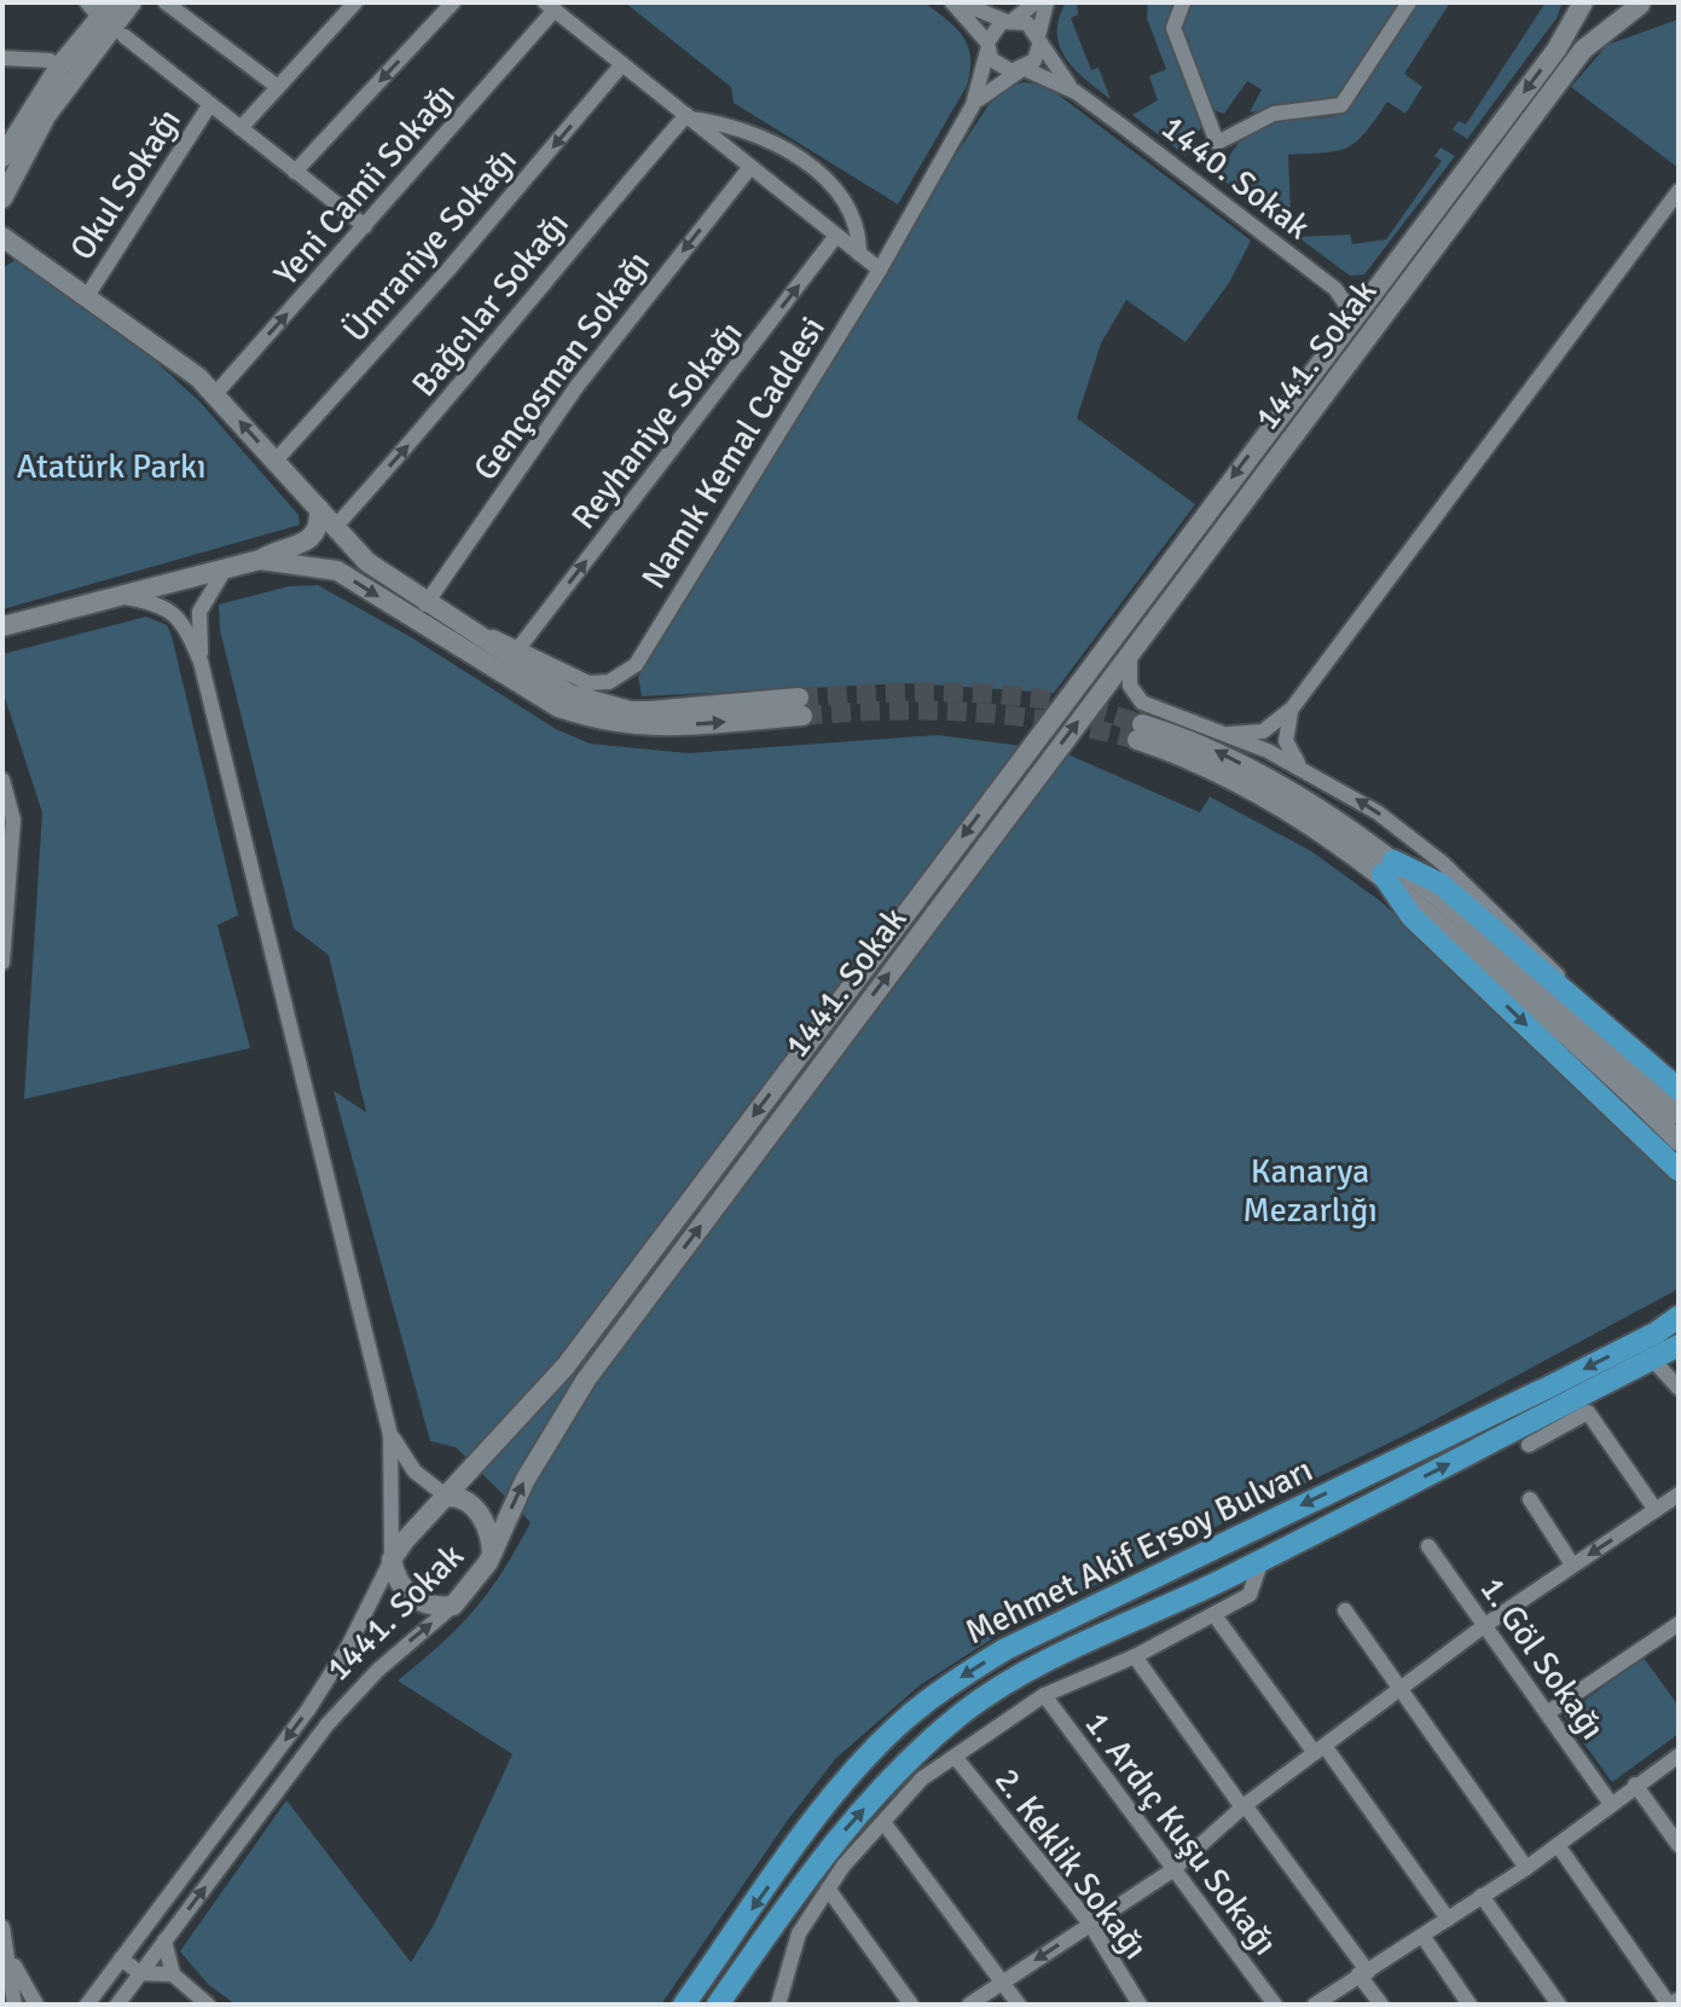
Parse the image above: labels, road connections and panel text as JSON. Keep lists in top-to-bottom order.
{
  "streets": {
    "main road": ["Mehmet Akif Ersoy Bulvarı"],
    "street": [
      "1440. Sokak",
      "Okul Sokağı",
      "Yeni Camii Sokağı",
      "Ümraniye Sokağı",
      "Bağcılar Sokağı",
      "1441. Sokak",
      "Gençosman Sokağı",
      "Reyhaniye Sokağı",
      "Namık Kemal Caddesi",
      "1. Göl Sokağı",
      "1. Ardıç Kuşu Sokağı",
      "2. Keklik Sokağı"
    ]
  },
  "crossings": [
    ["1440. Sokak", "1441. Sokak"],
    ["Reyhaniye Sokağı", "Namık Kemal Caddesi"]
  ],
  "one_way": [
    "Yeni Camii Sokağı",
    "Ümraniye Sokağı",
    "Bağcılar Sokağı",
    "Gençosman Sokağı",
    "Reyhaniye Sokağı"
  ],
  "parks": ["Atatürk Parkı", "Kanarya Mezarlığı"]
}
